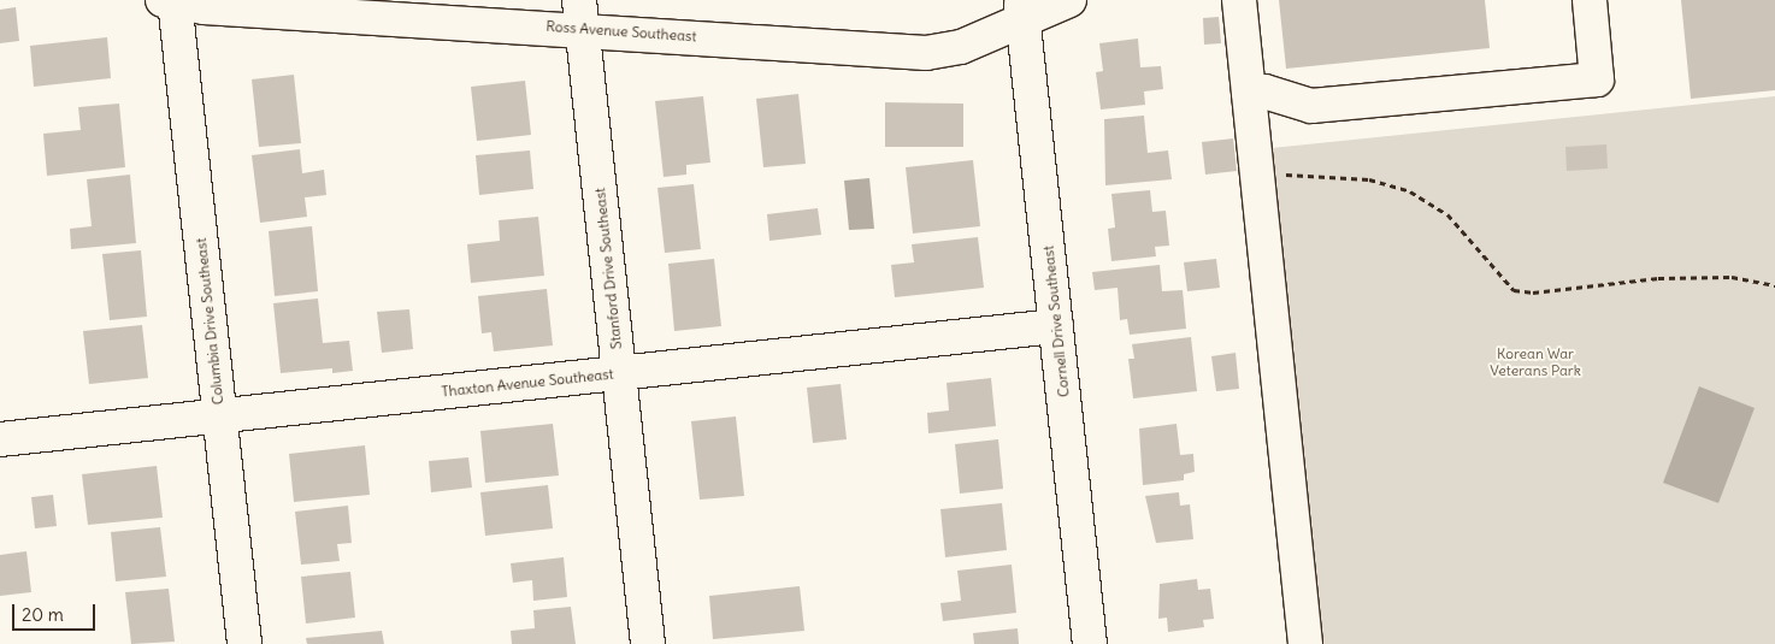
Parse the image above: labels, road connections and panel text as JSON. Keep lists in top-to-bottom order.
{
  "streets": {
    "street": [
      "Ross Avenue Southeast",
      "Stanford Drive Southeast",
      "Columbia Drive Southeast",
      "Cornell Drive Southeast",
      "Thaxton Avenue Southeast"
    ]
  },
  "crossings": [
    ["Ross Avenue Southeast", "Stanford Drive Southeast"],
    ["Ross Avenue Southeast", "Columbia Drive Southeast"],
    ["Ross Avenue Southeast", "Cornell Drive Southeast"],
    ["Stanford Drive Southeast", "Thaxton Avenue Southeast"],
    ["Columbia Drive Southeast", "Thaxton Avenue Southeast"],
    ["Cornell Drive Southeast", "Thaxton Avenue Southeast"]
  ],
  "parks": ["Korean War Veterans Park"],
  "scale_bar": "20 m"
}
